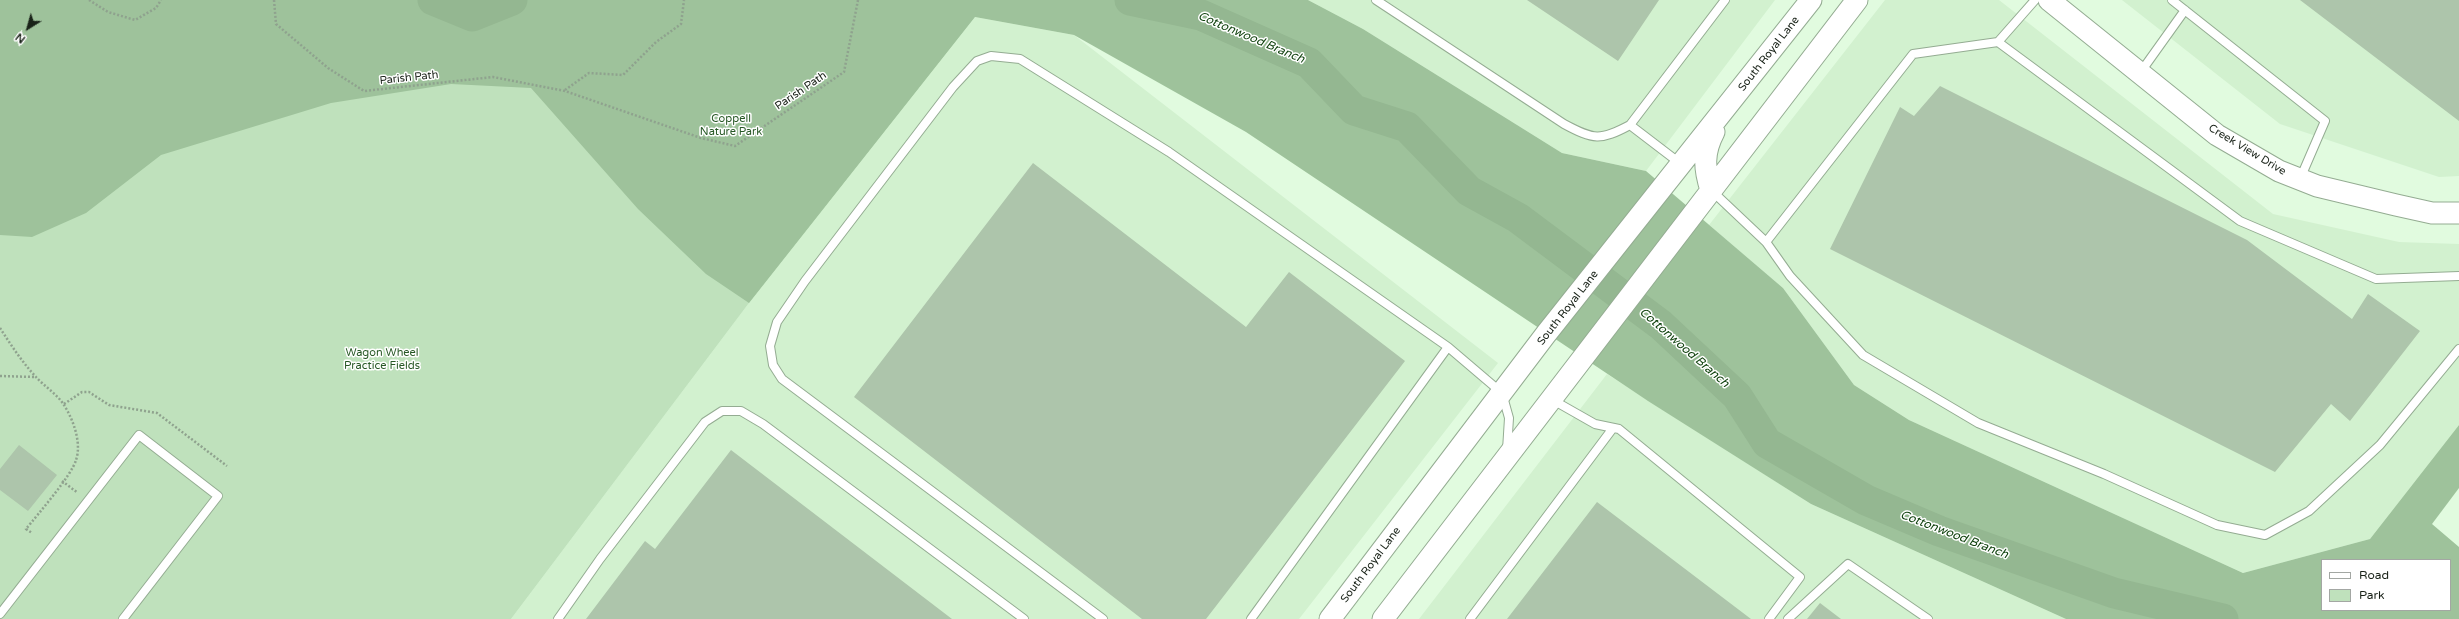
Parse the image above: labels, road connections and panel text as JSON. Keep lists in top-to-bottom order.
{
  "streets": {
    "main road": ["South Royal Lane", "Creek View Drive"],
    "path": ["Parish Path"]
  },
  "water": ["Cottonwood Branch"],
  "parks": ["Coppell Nature Park", "Wagon Wheel Practice Fields"],
  "legend": ["Road", "Park"],
  "north": "bottom left"
}
